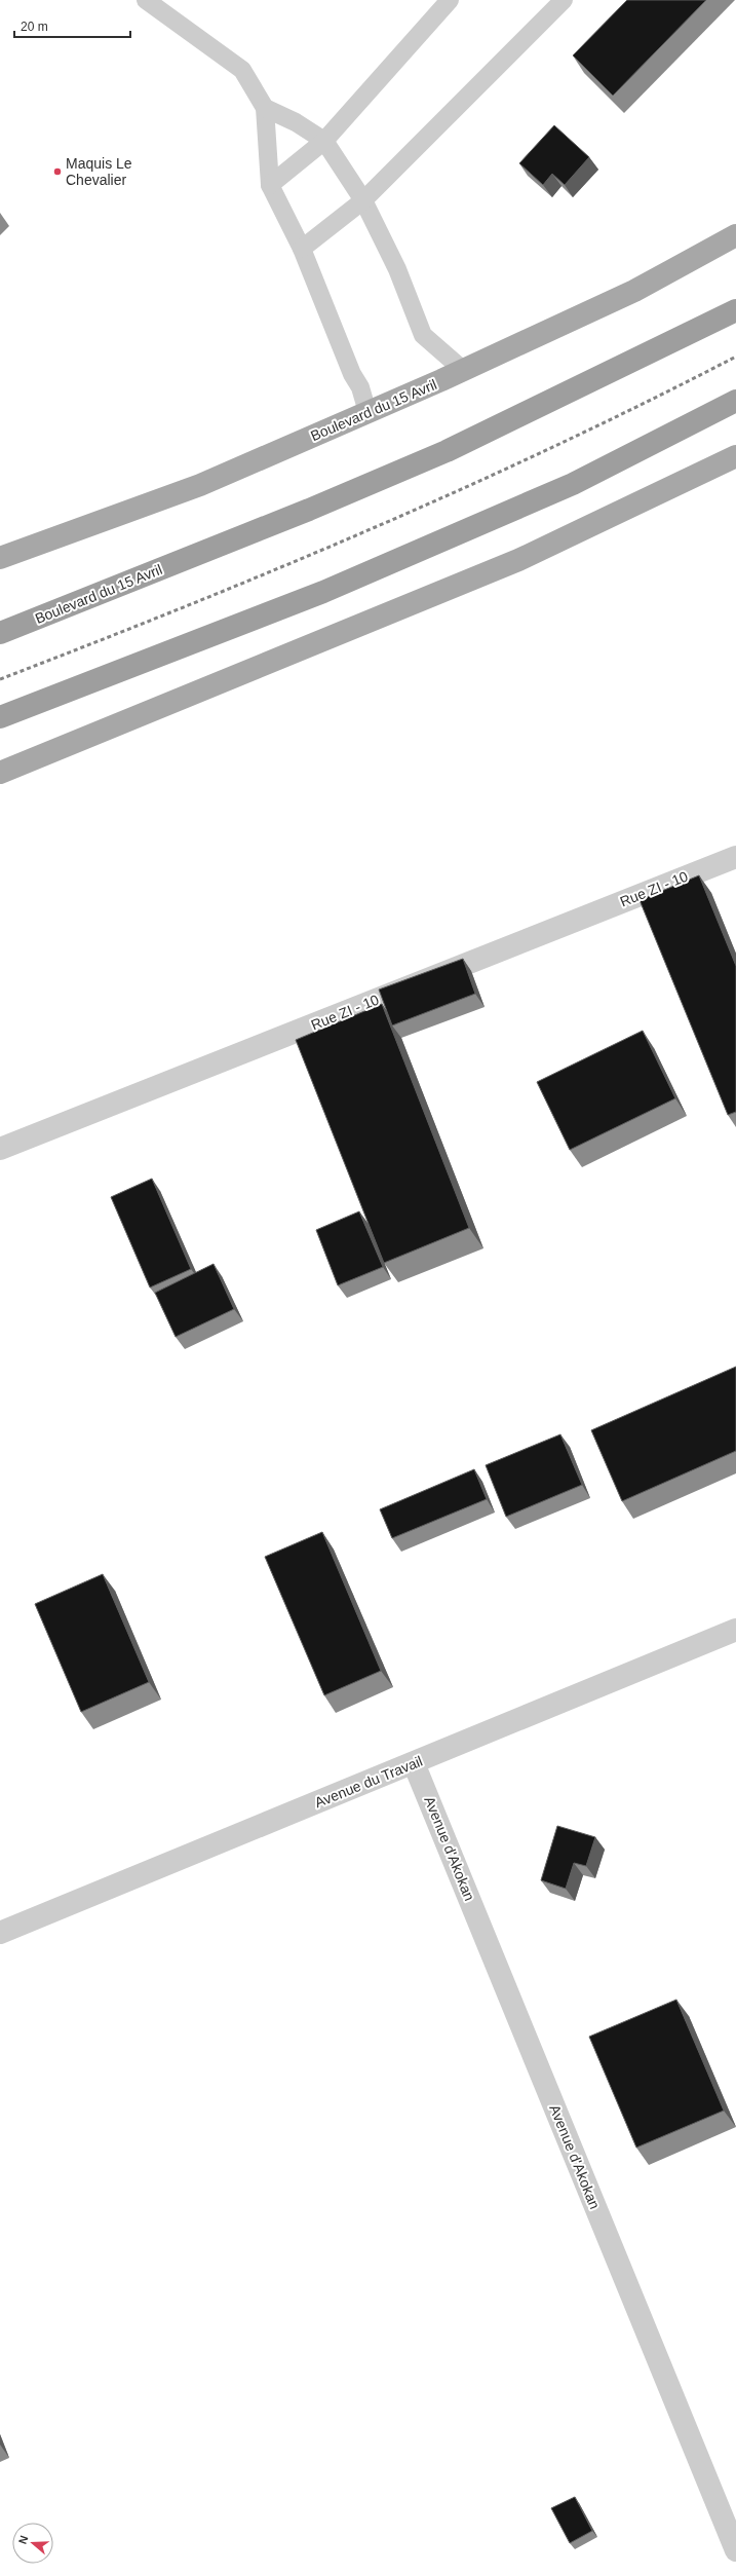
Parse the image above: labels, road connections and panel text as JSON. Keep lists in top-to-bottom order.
{
  "streets": {
    "highway": ["Boulevard du 15 Avril"],
    "street": ["Rue ZI - 10", "Avenue du Travail", "Avenue d'Akokan"]
  },
  "crossings": [
    ["Avenue du Travail", "Avenue d'Akokan"]
  ],
  "places": ["Maquis Le Chevalier"],
  "scale_bar": "20 m",
  "north": "left"
}
